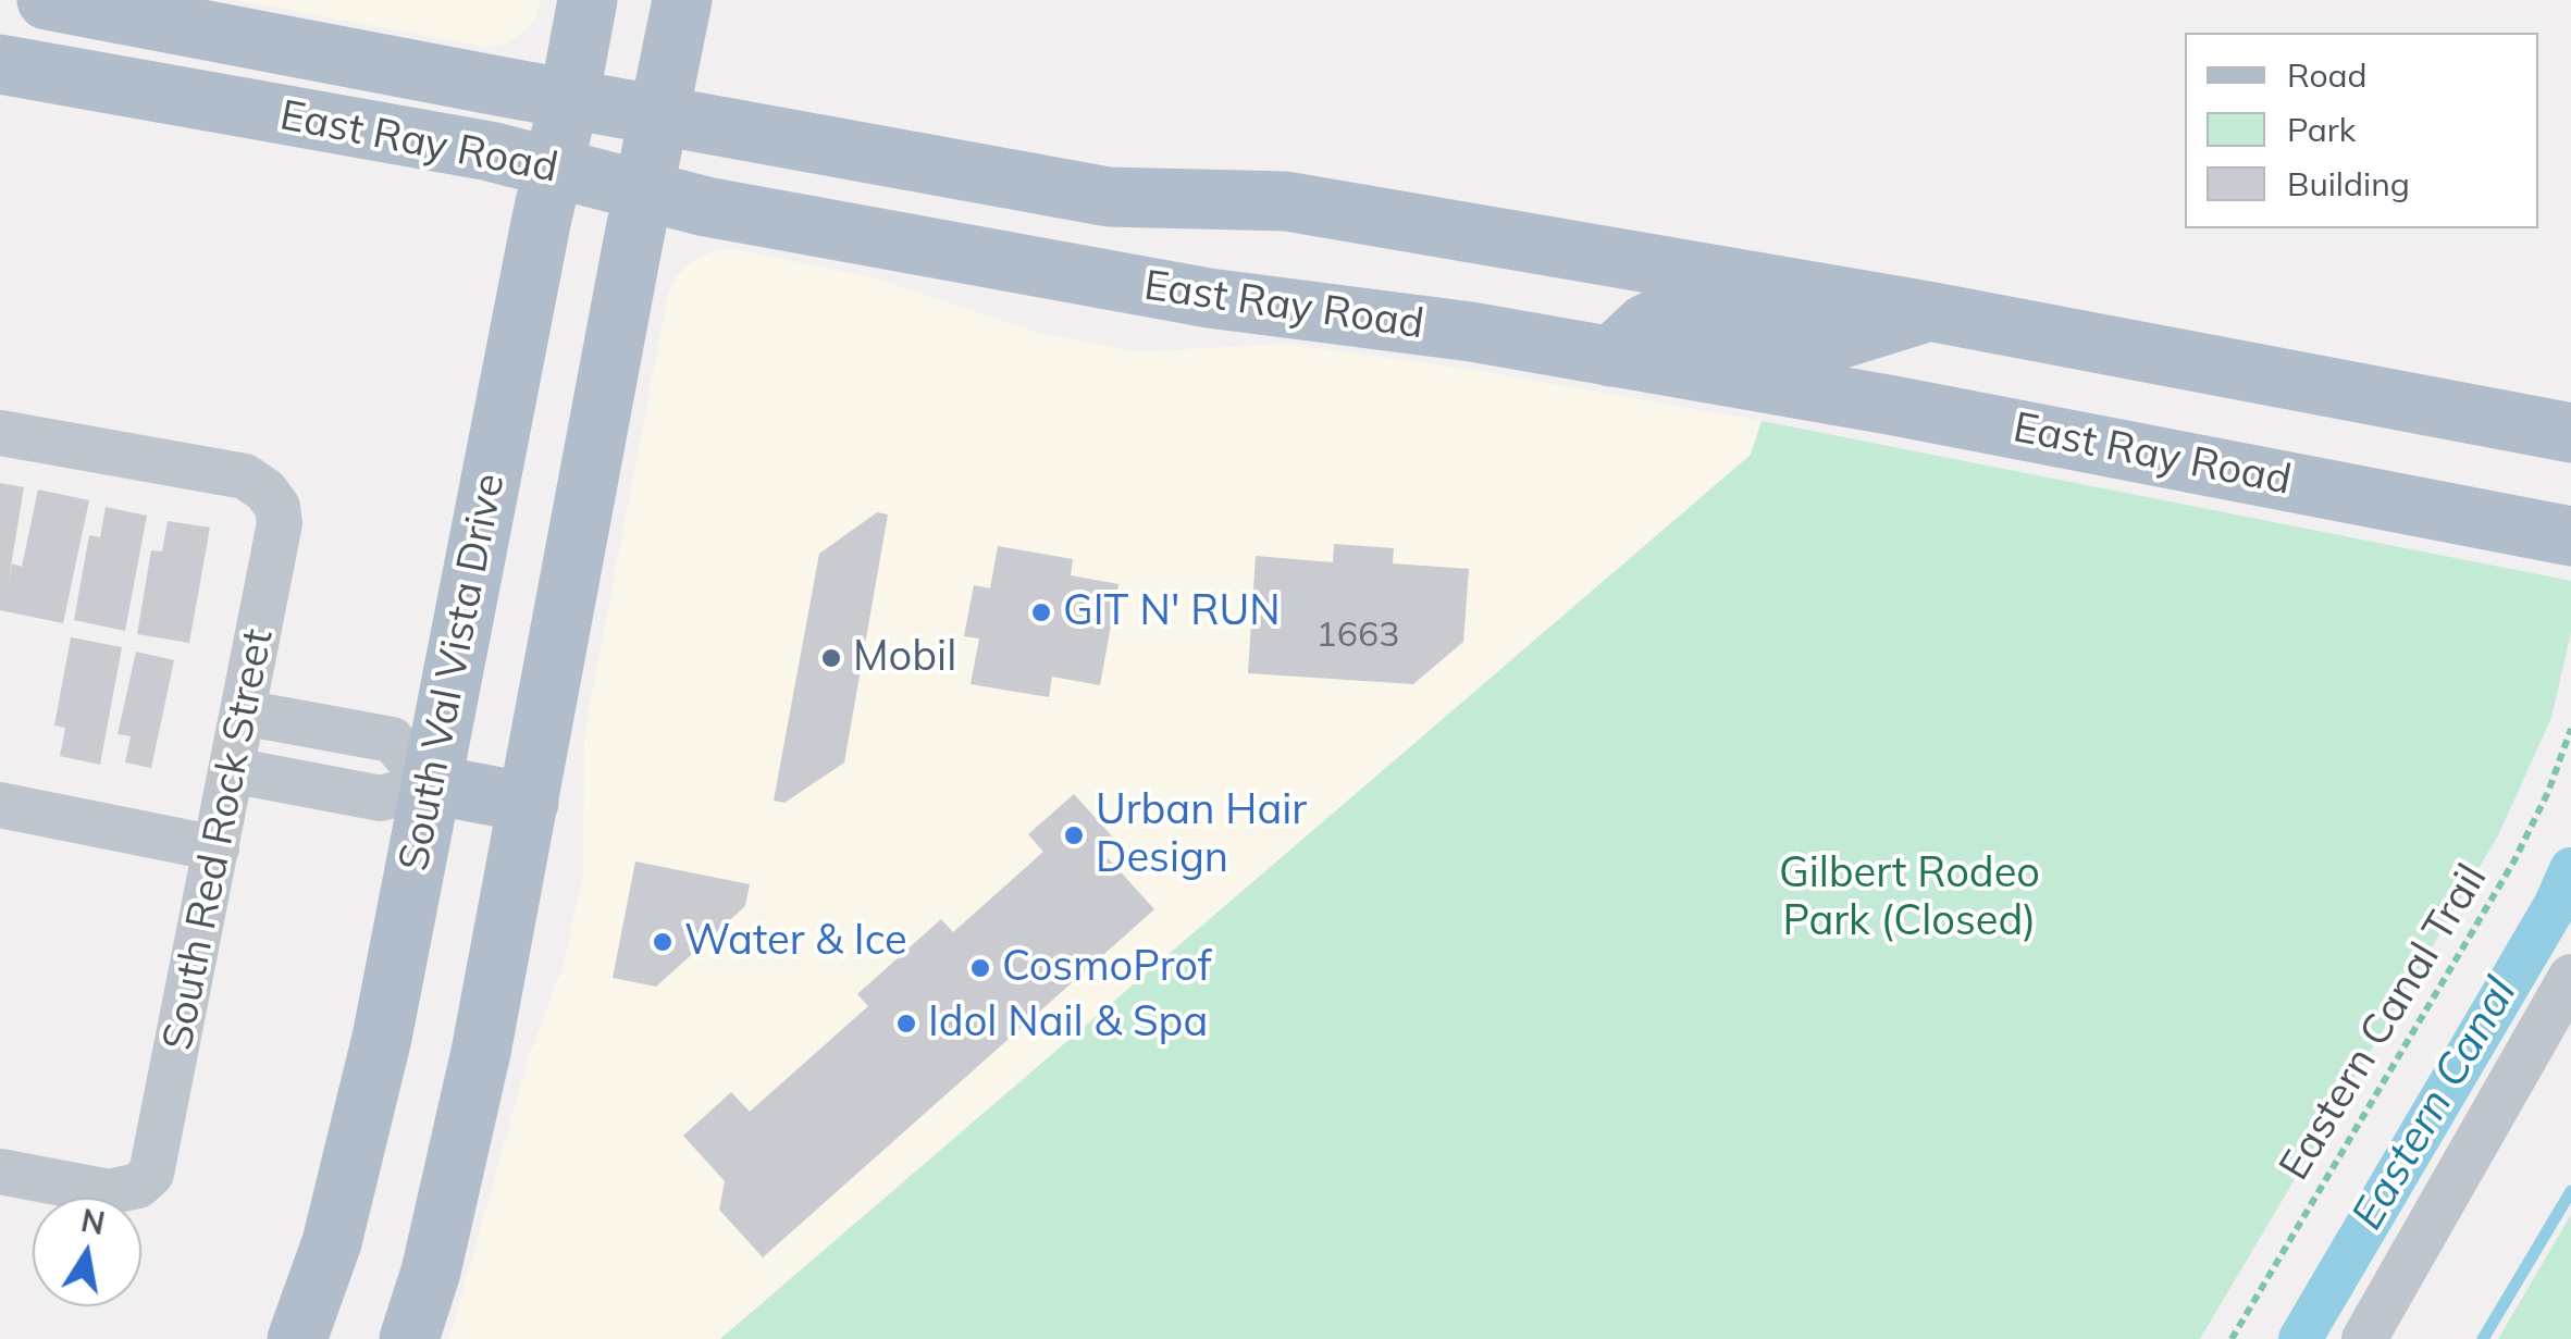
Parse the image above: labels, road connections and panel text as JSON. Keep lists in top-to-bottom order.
{
  "streets": {
    "main road": ["East Ray Road", "South Val Vista Drive"],
    "street": ["South Red Rock Street"],
    "path": ["Eastern Canal Trail"]
  },
  "crossings": [
    ["East Ray Road", "South Val Vista Drive"]
  ],
  "water": ["Eastern Canal"],
  "parks": ["Gilbert Rodeo Park (Closed)"],
  "places": [
    "GIT N' RUN",
    "Mobil",
    "Urban Hair Design",
    "Water & Ice",
    "CosmoProf",
    "Idol Nail & Spa"
  ],
  "house_numbers": ["1663"],
  "legend": ["Road", "Park", "Building"],
  "north": "top"
}
